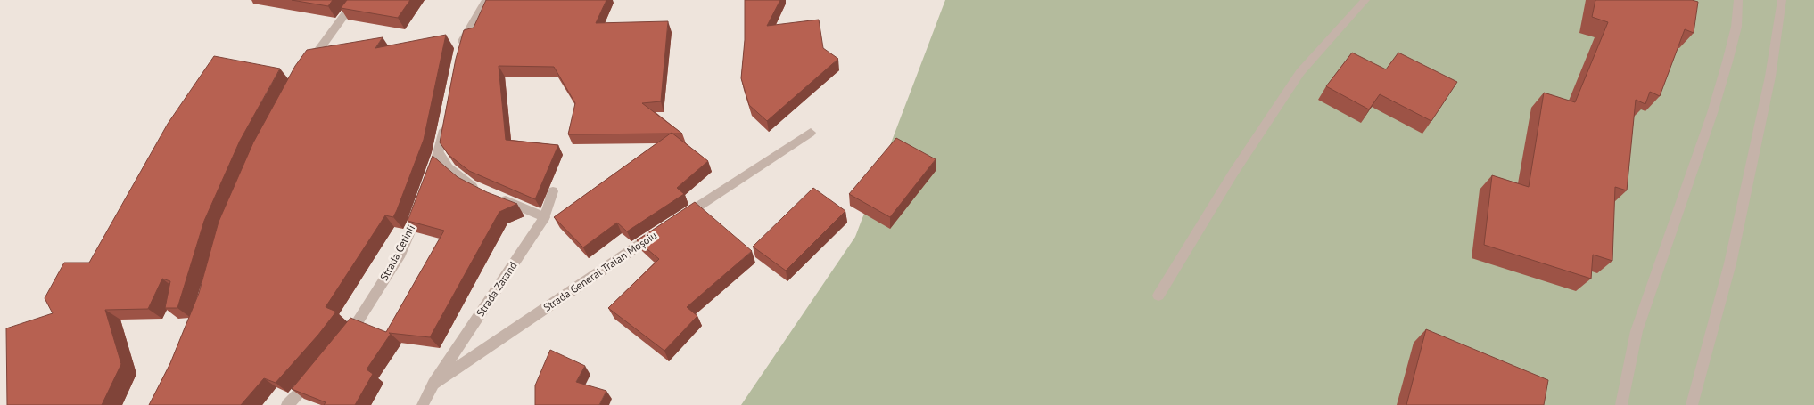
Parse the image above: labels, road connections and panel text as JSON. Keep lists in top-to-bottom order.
{
  "streets": {
    "street": ["Strada Cetinii", "Strada General Traian Moșoiu", "Strada Zarand"]
  },
  "crossings": [
    ["Strada General Traian Moșoiu", "Strada Zarand"]
  ]
}
